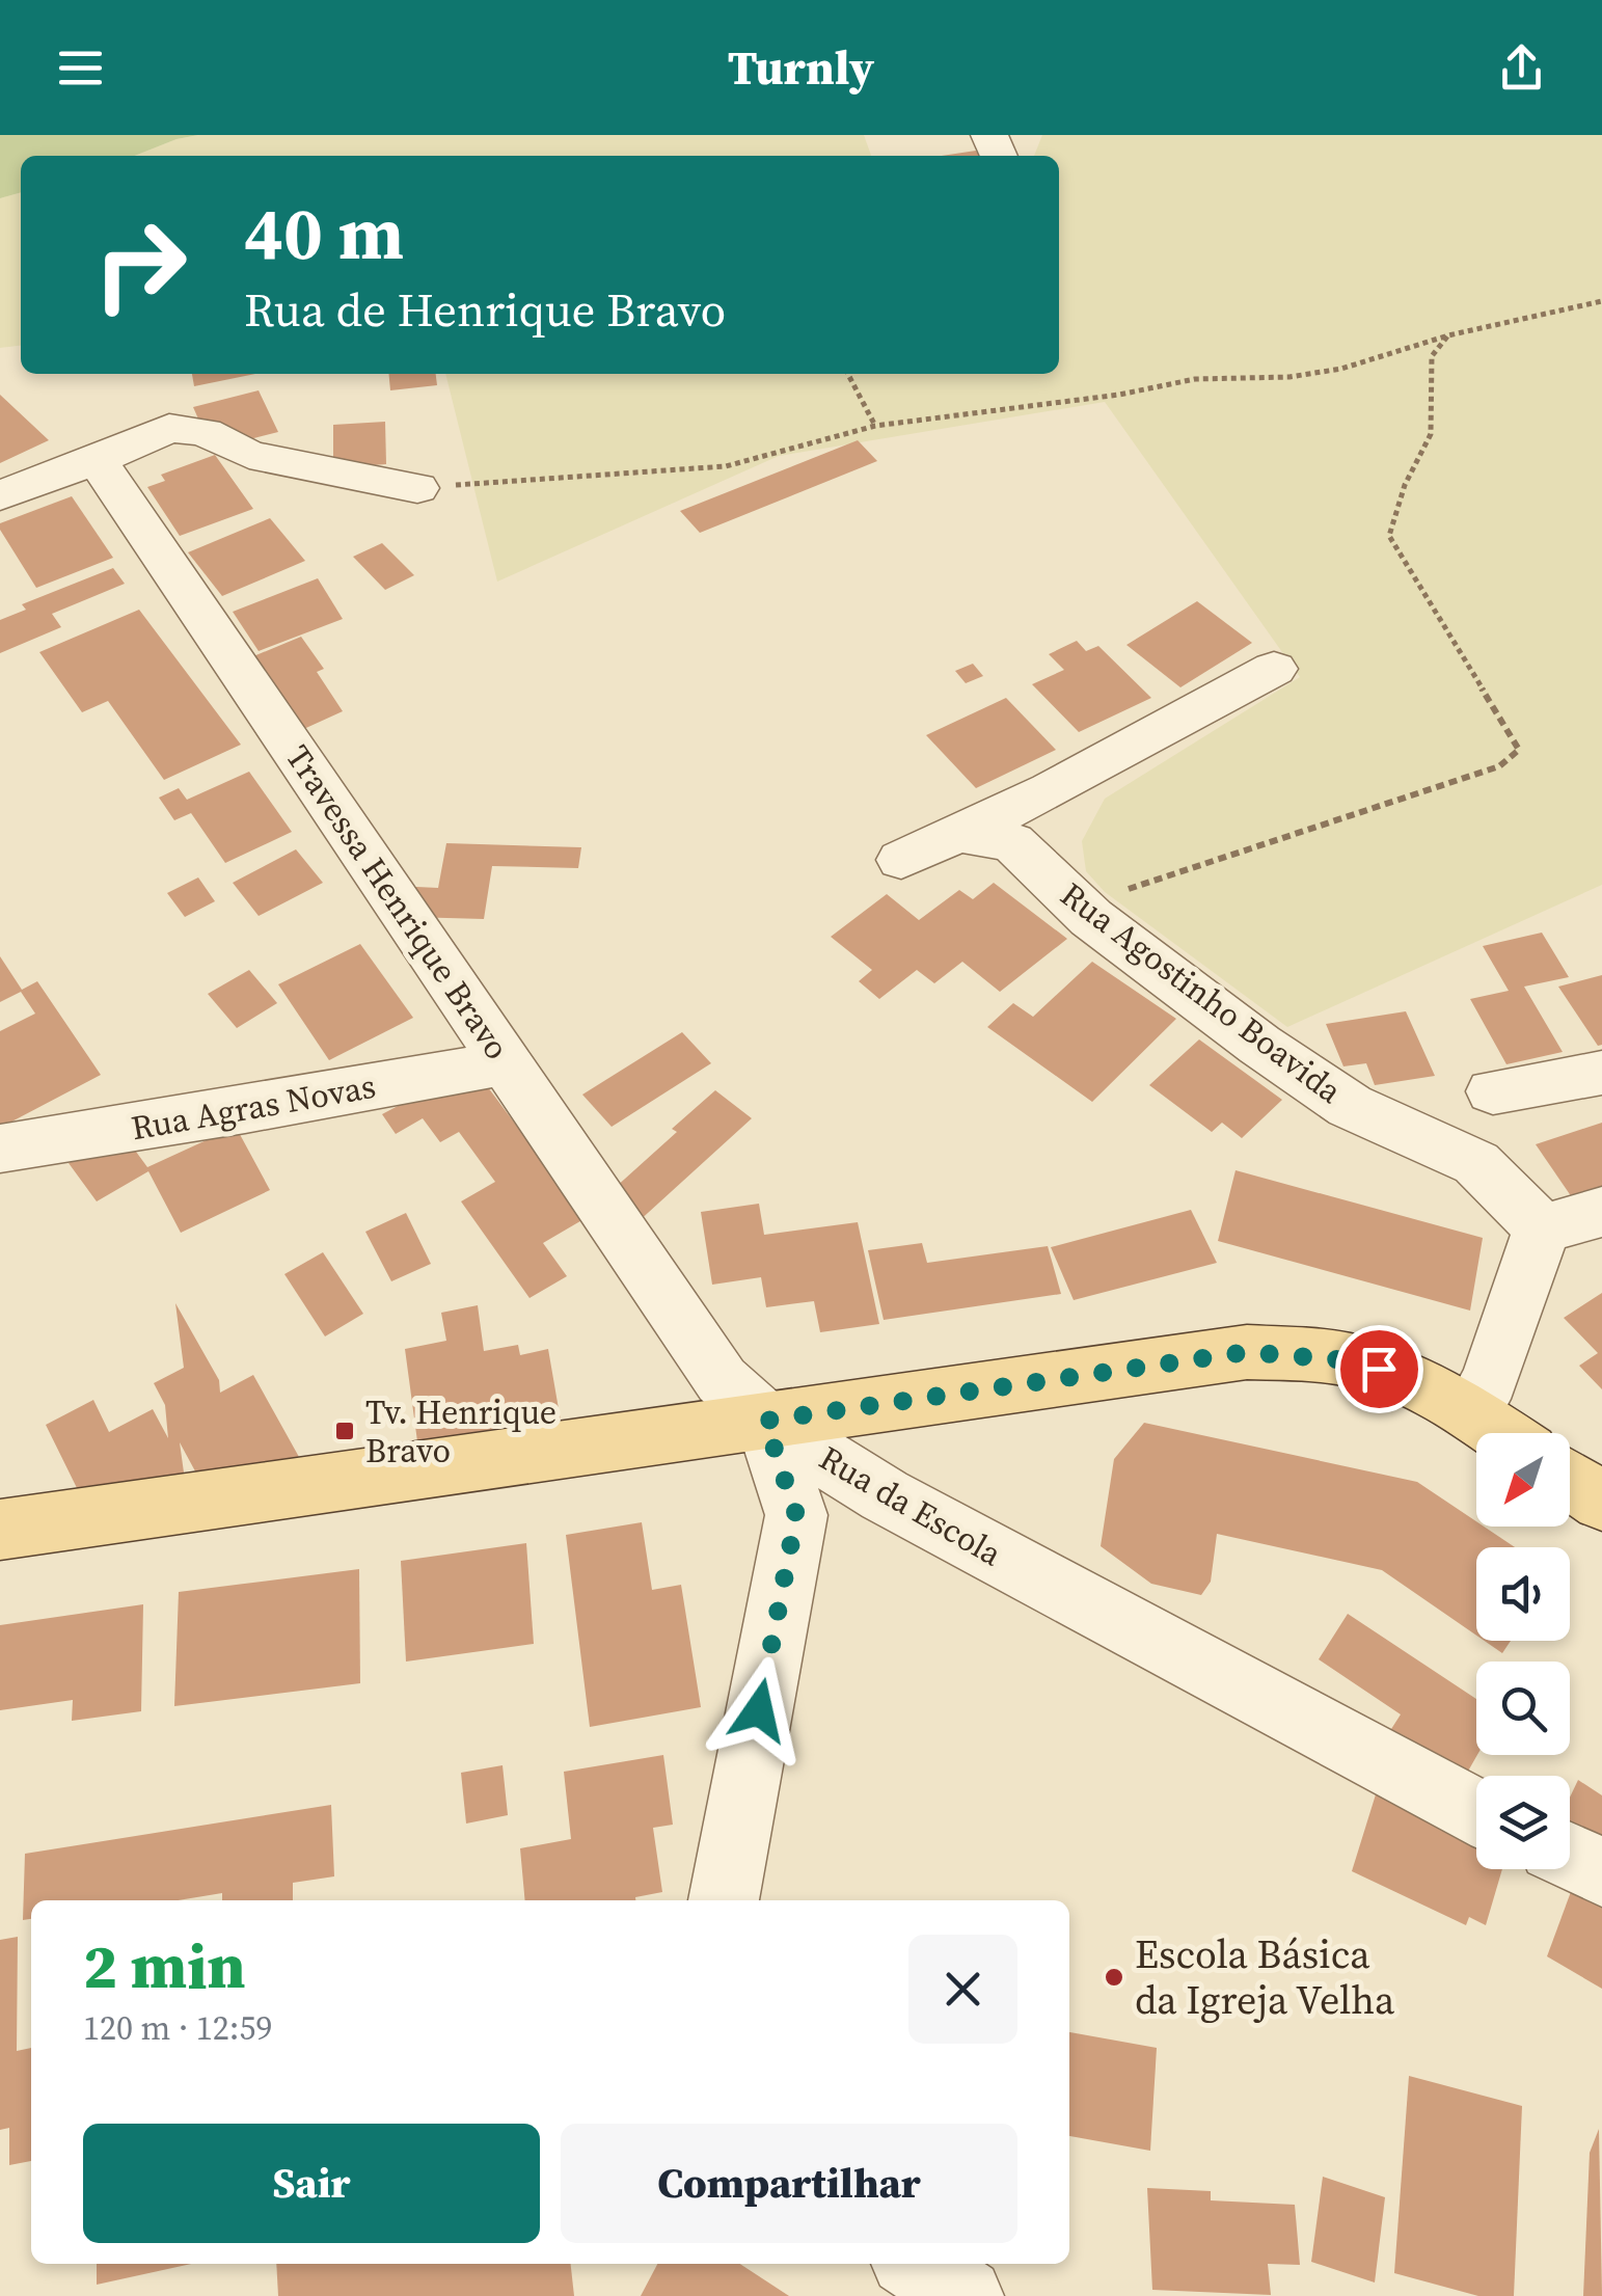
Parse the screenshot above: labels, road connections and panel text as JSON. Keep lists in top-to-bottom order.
{
  "streets": {
    "street": [
      "Travessa Henrique Bravo",
      "Rua Agostinho Boavida",
      "Rua Agras Novas",
      "Rua da Escola"
    ]
  },
  "crossings": [
    ["Travessa Henrique Bravo", "Rua Agras Novas"],
    ["Travessa Henrique Bravo", "Rua da Escola"]
  ],
  "places": {
    "transit": ["Tv. Henrique Bravo"],
    "other": ["Escola Básica da Igreja Velha"]
  },
  "north": "bottom left",
  "page": {
    "header": "Turnly",
    "turn": ["40 m", "Rua de Henrique Bravo"],
    "heading": ["2 min", "120 m · 12:59"],
    "buttons": ["Sair", "Compartilhar"]
  }
}
